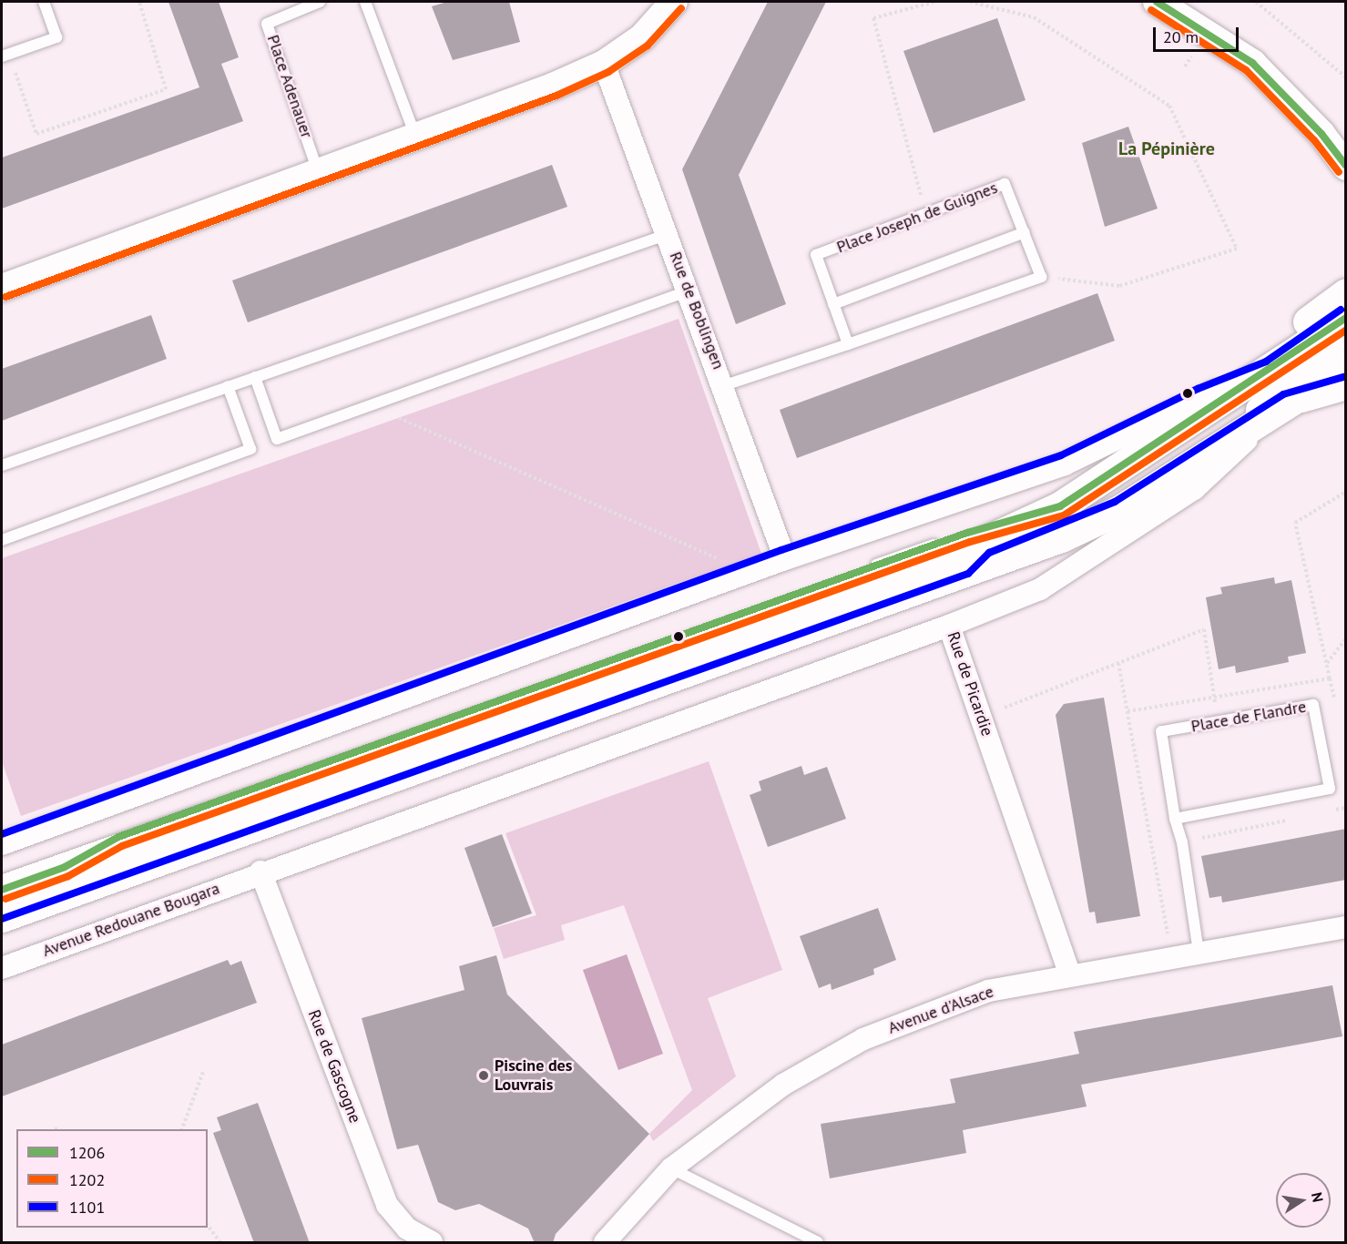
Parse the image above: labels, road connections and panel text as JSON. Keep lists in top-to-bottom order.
{
  "streets": {
    "street": [
      "Rue de Boblingen",
      "Rue de Picardie",
      "Avenue Redouane Bougara",
      "Avenue d'Alsace",
      "Rue de Gascogne"
    ],
    "lane": ["Place Adenauer", "Place Joseph de Guignes", "Place de Flandre"]
  },
  "crossings": [
    ["Rue de Picardie", "Avenue Redouane Bougara"],
    ["Rue de Picardie", "Avenue d'Alsace"],
    ["Place de Flandre", "Avenue d'Alsace"],
    ["Avenue Redouane Bougara", "Rue de Gascogne"]
  ],
  "districts": ["La Pépinière"],
  "places": ["Piscine des Louvrais"],
  "lines": ["transit line 1206", "transit line 1202", "transit line 1101"],
  "legend": ["1206", "1202", "1101"],
  "scale_bar": "20 m",
  "north": "right"
}
